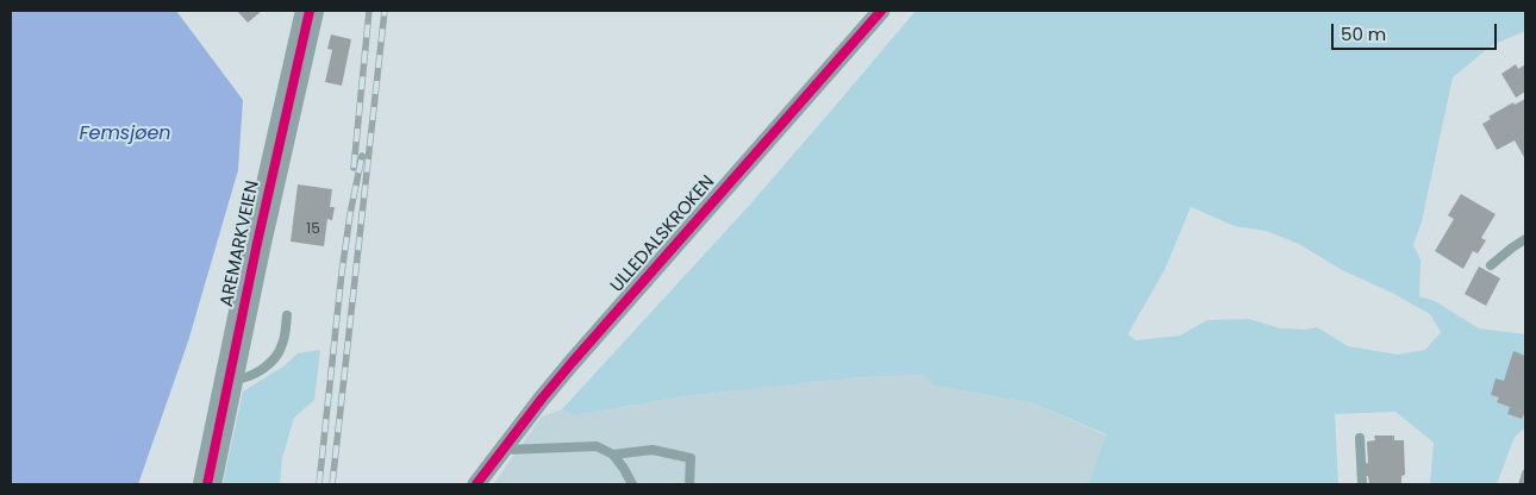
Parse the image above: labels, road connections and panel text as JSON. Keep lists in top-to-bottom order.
{
  "streets": {
    "main road": ["AREMARKVEIEN"],
    "street": ["ULLEDALSKROKEN"]
  },
  "water": ["Femsjøen"],
  "house_numbers": ["15"],
  "scale_bar": "50 m"
}
